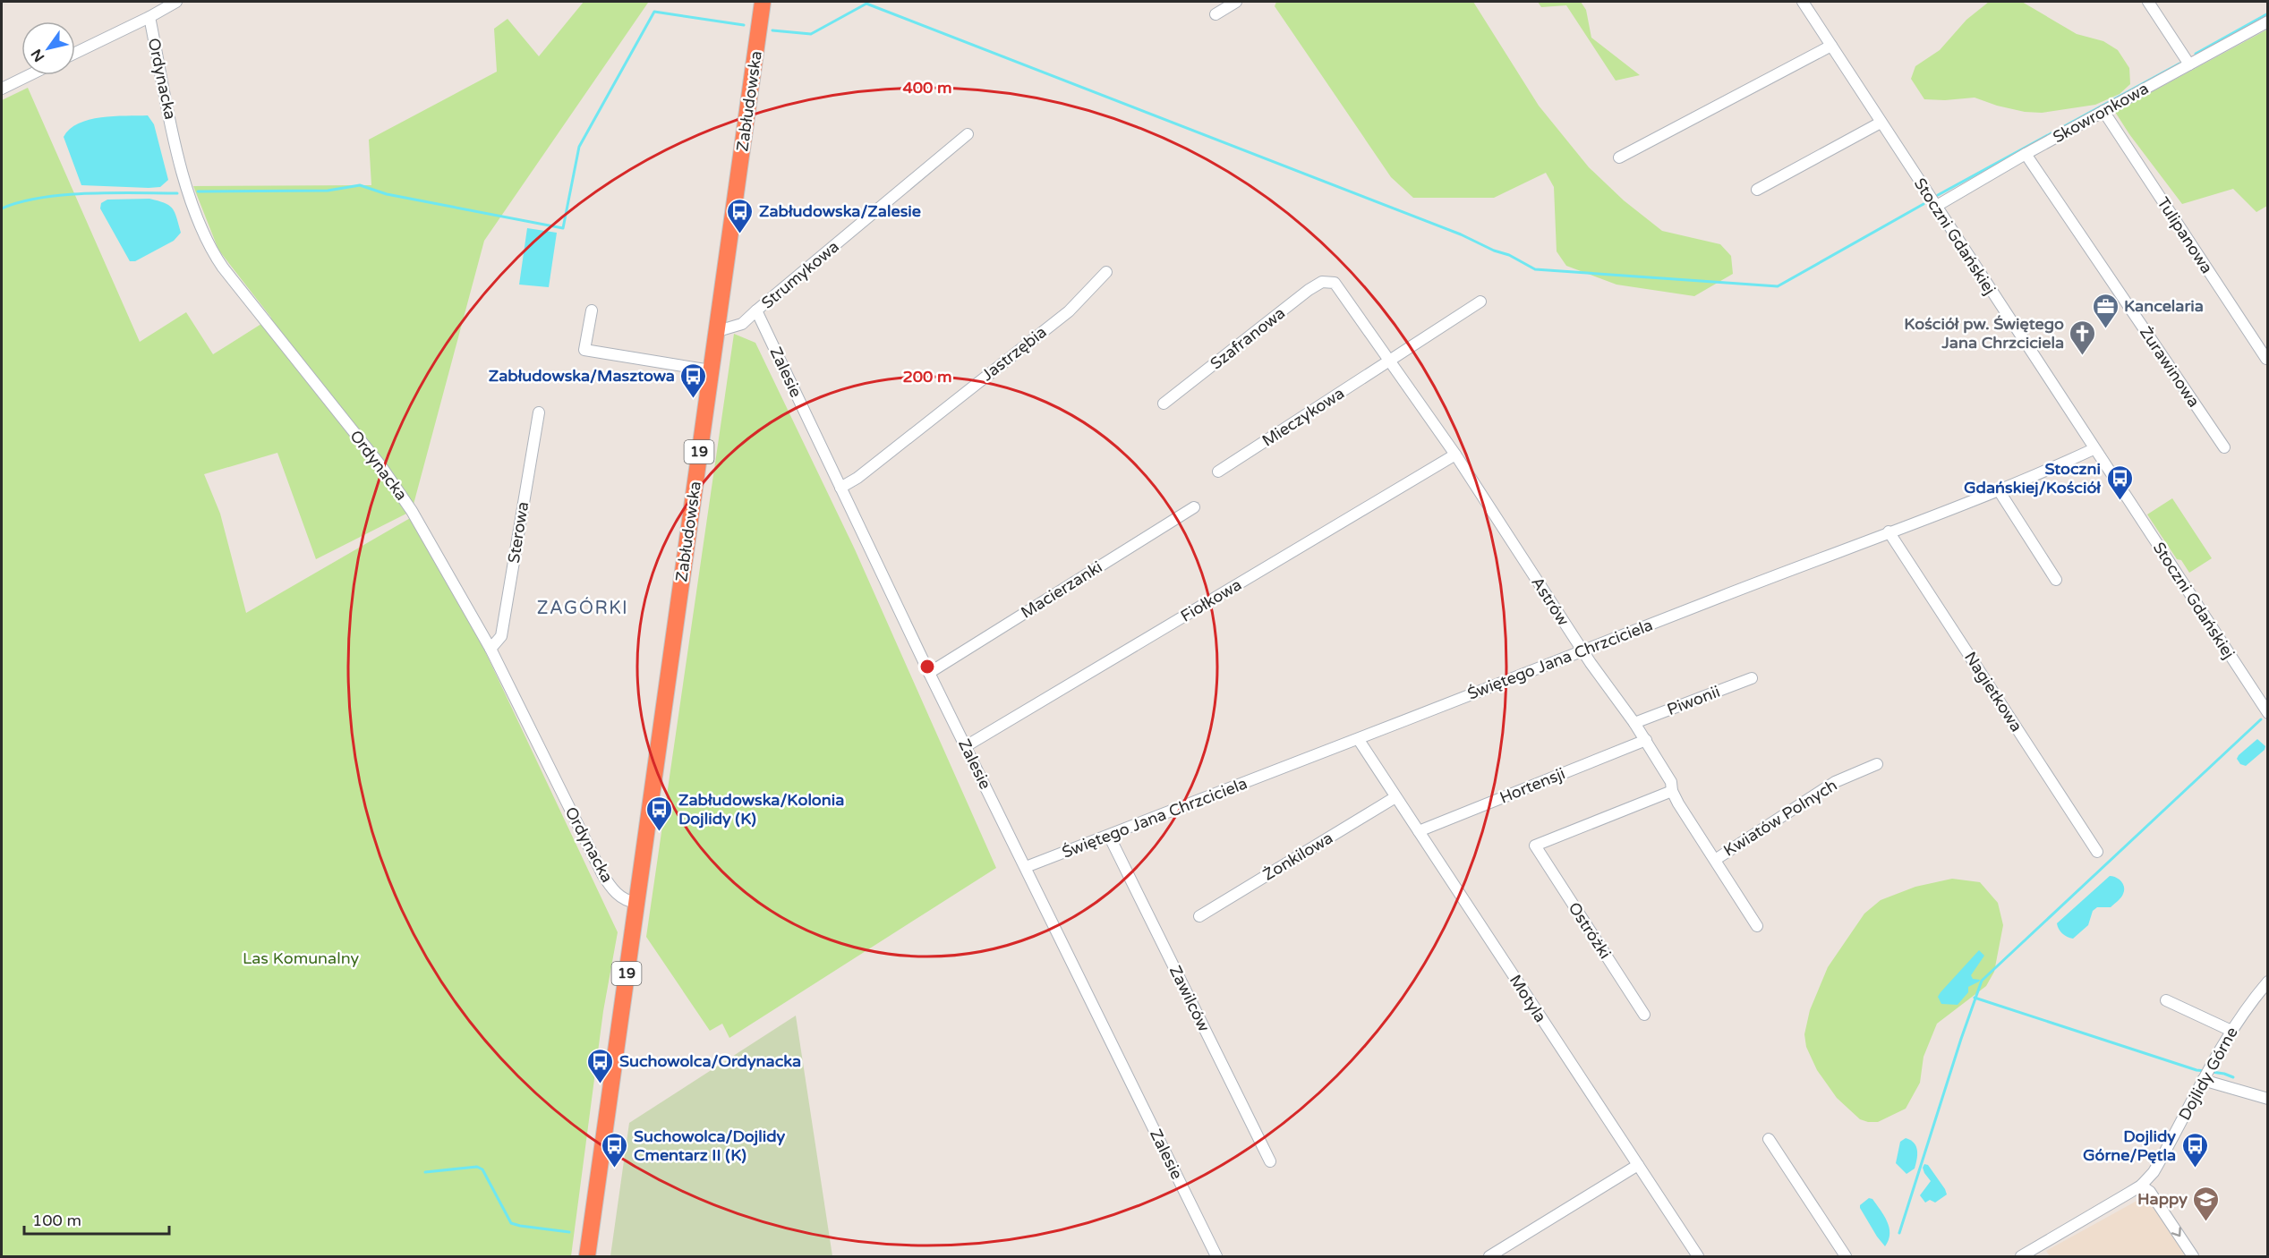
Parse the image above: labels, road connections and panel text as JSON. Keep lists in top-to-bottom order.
{
  "streets": {
    "highway": ["Zabłudowska", "19"],
    "street": [
      "Ordynacka",
      "Skowronkowa",
      "Tulipanowa",
      "Stoczni Gdańskiej",
      "Strumykowa",
      "Szafranowa",
      "Jastrzębia",
      "Żurawinowa",
      "Zalesie",
      "Mieczykowa",
      "Sterowa",
      "Macierzanki",
      "Fiołkowa",
      "Astrów",
      "Świętego Jana Chrzciciela",
      "Nagietkowa",
      "Piwonii",
      "Hortensji",
      "Kwiatów Polnych",
      "Żonkilowa",
      "Ostróżki",
      "Zawilców",
      "Motyla",
      "Dojlidy Górne"
    ]
  },
  "crossings": [
    ["Ordynacka", "Zabłudowska"],
    ["Ordynacka", "19"],
    ["Ordynacka", "Sterowa"],
    ["Zabłudowska", "19"],
    ["Skowronkowa", "Tulipanowa"],
    ["Skowronkowa", "Stoczni Gdańskiej"],
    ["Skowronkowa", "Żurawinowa"],
    ["Stoczni Gdańskiej", "Świętego Jana Chrzciciela"],
    ["Strumykowa", "Zalesie"],
    ["Szafranowa", "Astrów"],
    ["Jastrzębia", "Zalesie"],
    ["Zalesie", "Macierzanki"],
    ["Zalesie", "Fiołkowa"],
    ["Zalesie", "Świętego Jana Chrzciciela"],
    ["Mieczykowa", "Astrów"],
    ["Fiołkowa", "Astrów"],
    ["Astrów", "Świętego Jana Chrzciciela"],
    ["Astrów", "Piwonii"],
    ["Astrów", "Hortensji"],
    ["Astrów", "Kwiatów Polnych"],
    ["Astrów", "Ostróżki"],
    ["Świętego Jana Chrzciciela", "Nagietkowa"],
    ["Świętego Jana Chrzciciela", "Zawilców"],
    ["Świętego Jana Chrzciciela", "Motyla"],
    ["Hortensji", "Motyla"],
    ["Żonkilowa", "Motyla"]
  ],
  "districts": ["ZAGÓRKI"],
  "parks": ["Las Komunalny"],
  "places": {
    "bus stop": [
      "Zabłudowska/Zalesie",
      "Zabłudowska/Masztowa",
      "Stoczni Gdańskiej/Kościół",
      "Zabłudowska/Kolonia Dojlidy (K)",
      "Suchowolca/Ordynacka",
      "Suchowolca/Dojlidy Cmentarz II (K)",
      "Dojlidy Górne/Pętla"
    ],
    "office": ["Kancelaria"],
    "church": ["Kościół pw. Świętego Jana Chrzciciela"],
    "school or university": ["Happy"]
  },
  "scale_bar": "100 m",
  "north": "bottom left",
  "rings": ["400 m", "200 m"]
}
